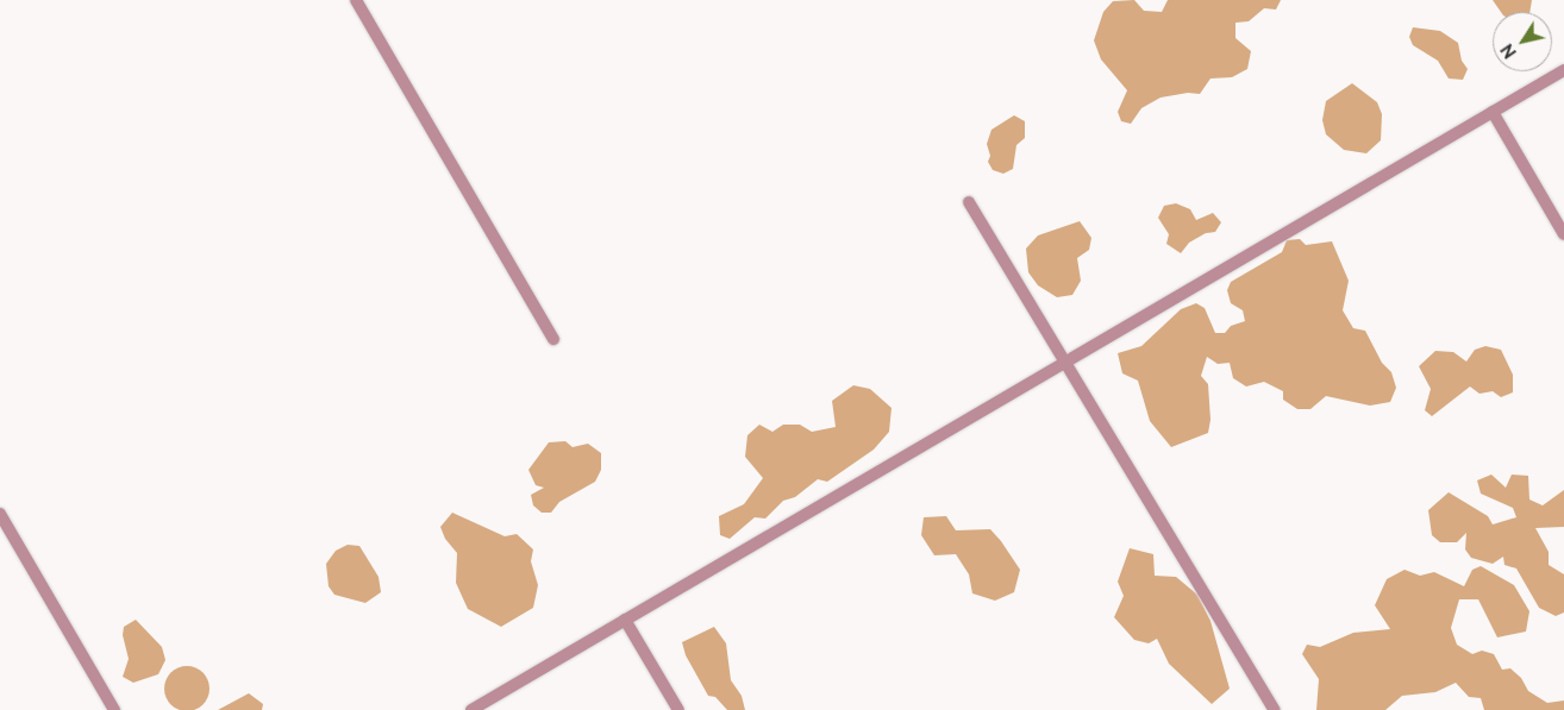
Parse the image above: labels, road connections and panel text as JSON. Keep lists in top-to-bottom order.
{
  "north": "bottom left"
}
